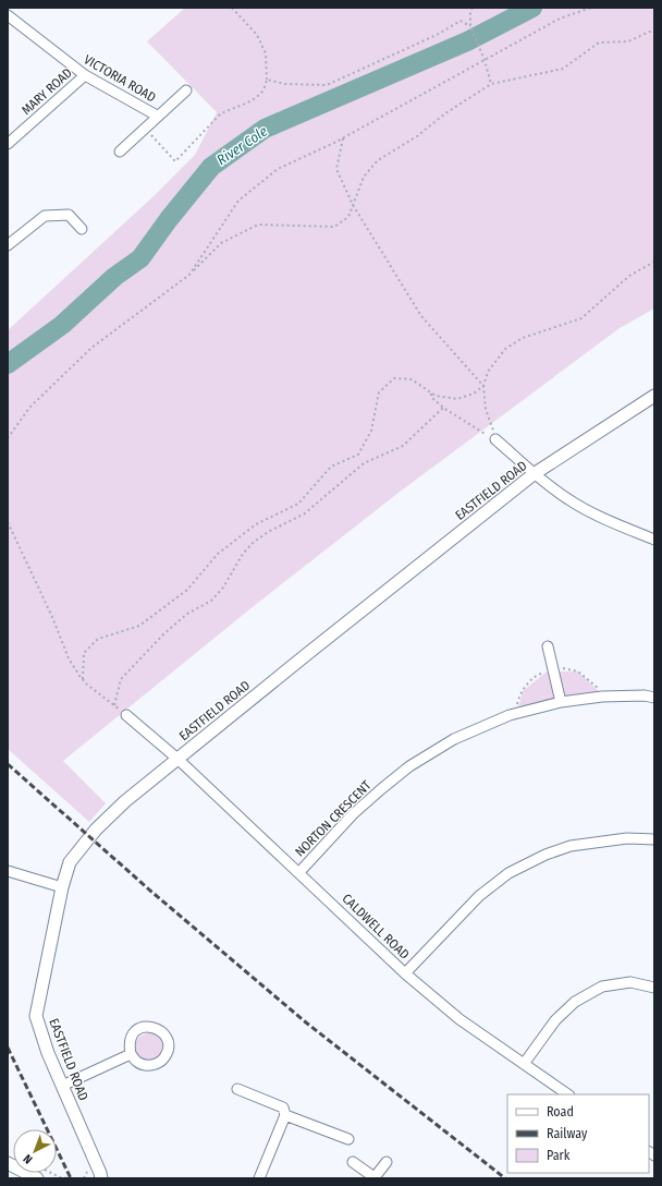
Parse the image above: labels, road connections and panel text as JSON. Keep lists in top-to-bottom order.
{
  "streets": {
    "street": [
      "VICTORIA ROAD",
      "MARY ROAD",
      "EASTFIELD ROAD",
      "NORTON CRESCENT",
      "CALDWELL ROAD"
    ]
  },
  "crossings": [
    ["VICTORIA ROAD", "MARY ROAD"],
    ["EASTFIELD ROAD", "CALDWELL ROAD"],
    ["NORTON CRESCENT", "CALDWELL ROAD"]
  ],
  "water": ["River Cole"],
  "legend": ["Road", "Railway", "Park"],
  "north": "bottom left"
}
